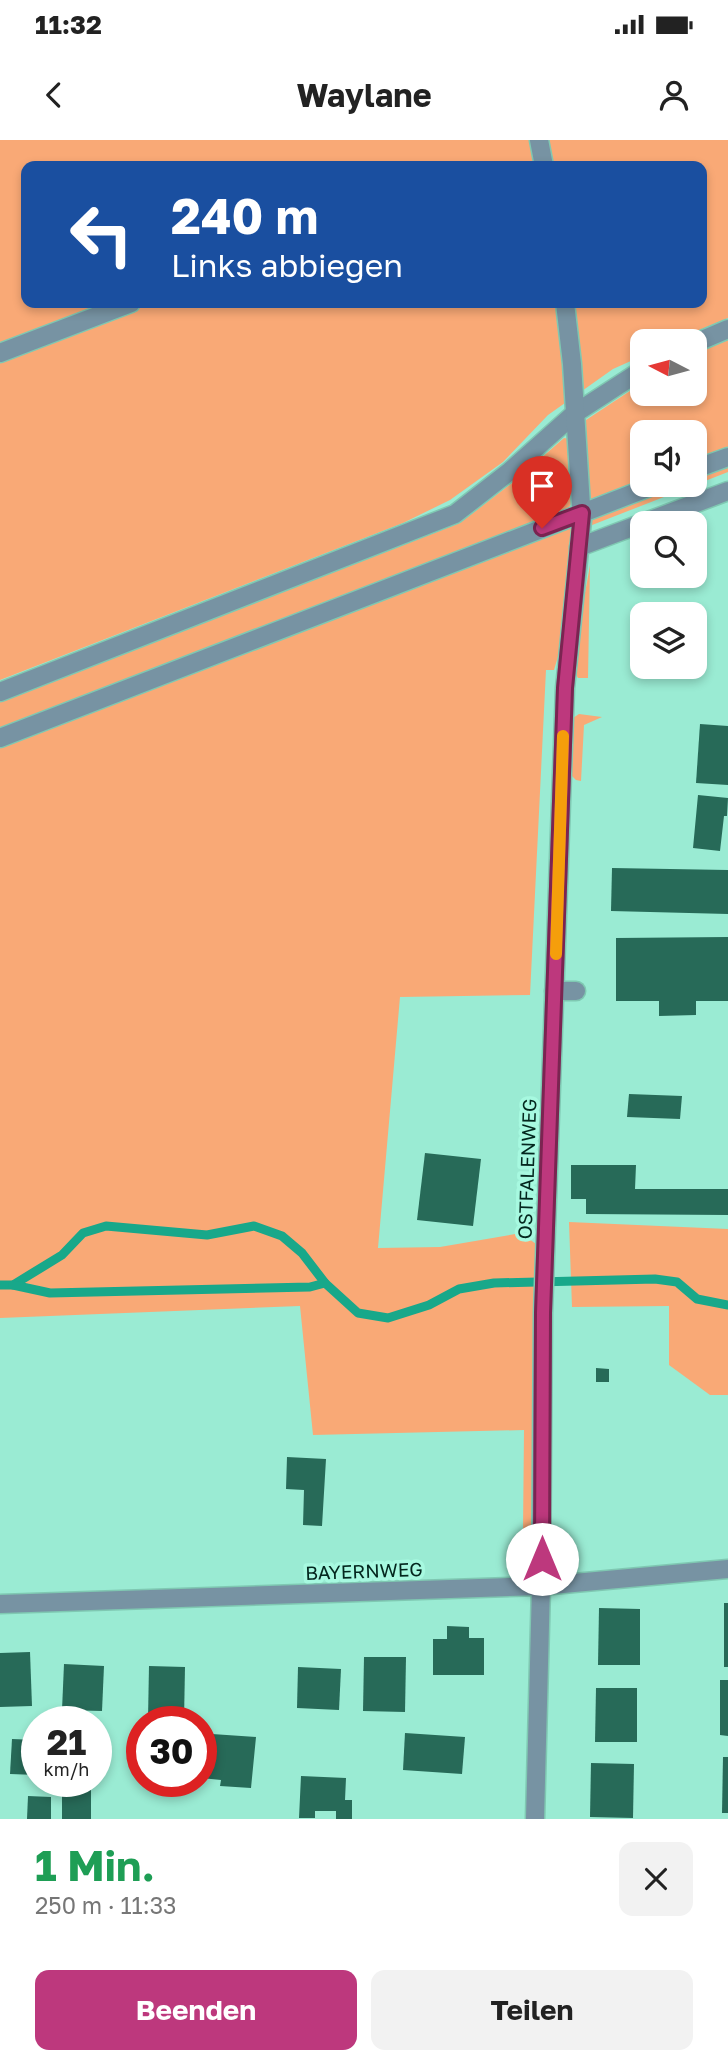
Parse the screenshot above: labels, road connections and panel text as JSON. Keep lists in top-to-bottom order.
{
  "streets": {
    "street": ["OSTFALENWEG", "BAYERNWEG"]
  },
  "crossings": [
    ["OSTFALENWEG", "BAYERNWEG"]
  ],
  "north": "left",
  "page": {
    "status": "11:32",
    "header": "Waylane",
    "turn": ["240 m", "Links abbiegen"],
    "speed": "21 km/h",
    "limit": "30",
    "heading": ["1 Min.", "250 m · 11:33"],
    "buttons": ["Beenden", "Teilen"]
  }
}
